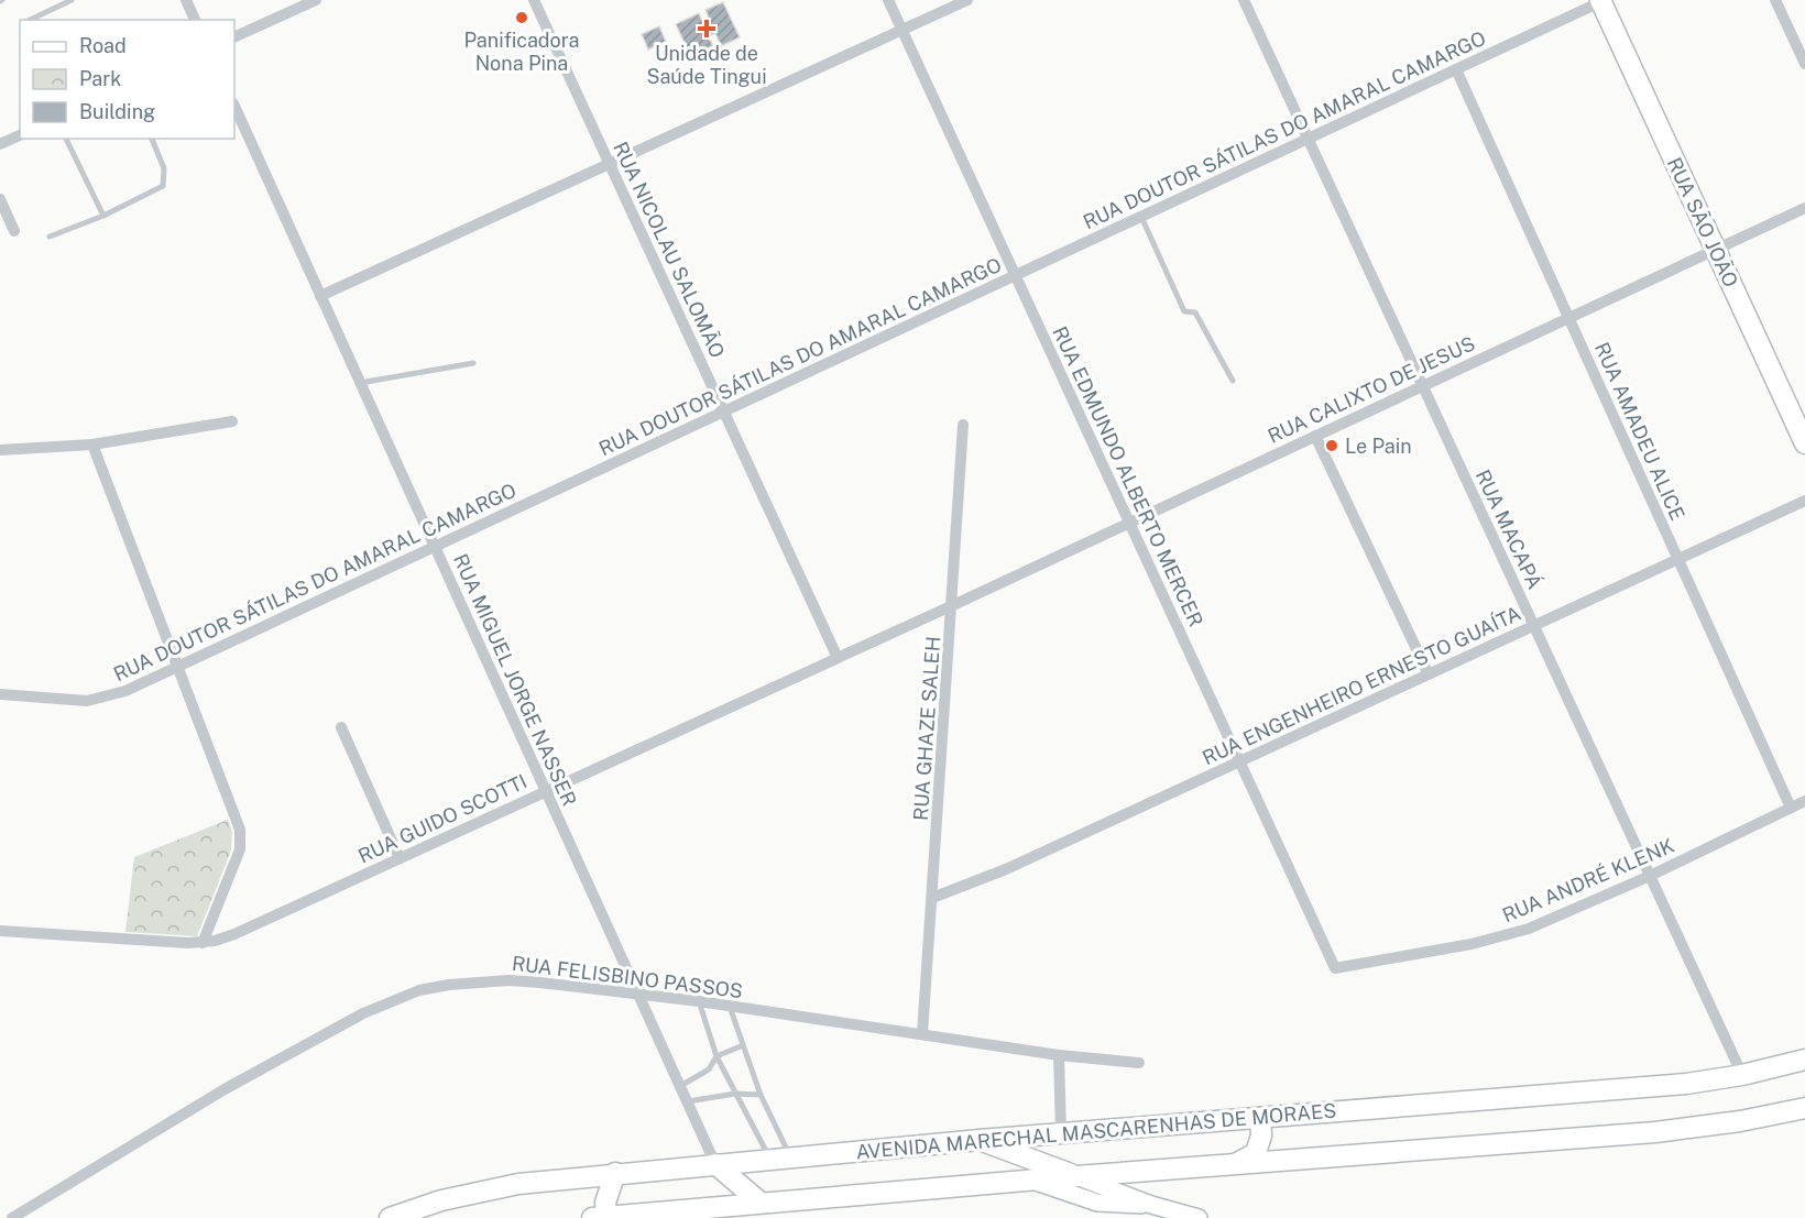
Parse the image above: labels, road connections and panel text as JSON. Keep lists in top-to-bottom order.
{
  "streets": {
    "main road": ["RUA SÃO JOÃO", "AVENIDA MARECHAL MASCARENHAS DE MORAES"],
    "street": [
      "RUA DOUTOR SÁTILAS DO AMARAL CAMARGO",
      "RUA NICOLAU SALOMÃO",
      "RUA CALIXTO DE JESUS",
      "RUA AMADEU ALICE",
      "RUA EDMUNDO ALBERTO MERCER",
      "RUA MACAPÁ",
      "RUA MIGUEL JORGE NASSER",
      "RUA ENGENHEIRO ERNESTO GUAÍTA",
      "RUA GHAZE SALEH",
      "RUA GUIDO SCOTTI",
      "RUA ANDRÉ KLENK",
      "RUA FELISBINO PASSOS"
    ]
  },
  "crossings": [
    ["RUA DOUTOR SÁTILAS DO AMARAL CAMARGO", "RUA SÃO JOÃO"],
    ["RUA DOUTOR SÁTILAS DO AMARAL CAMARGO", "RUA NICOLAU SALOMÃO"],
    ["RUA DOUTOR SÁTILAS DO AMARAL CAMARGO", "RUA AMADEU ALICE"],
    ["RUA DOUTOR SÁTILAS DO AMARAL CAMARGO", "RUA EDMUNDO ALBERTO MERCER"],
    ["RUA DOUTOR SÁTILAS DO AMARAL CAMARGO", "RUA MACAPÁ"],
    ["RUA DOUTOR SÁTILAS DO AMARAL CAMARGO", "RUA MIGUEL JORGE NASSER"],
    ["RUA SÃO JOÃO", "RUA CALIXTO DE JESUS"],
    ["RUA NICOLAU SALOMÃO", "RUA GUIDO SCOTTI"],
    ["RUA CALIXTO DE JESUS", "RUA AMADEU ALICE"],
    ["RUA CALIXTO DE JESUS", "RUA EDMUNDO ALBERTO MERCER"],
    ["RUA CALIXTO DE JESUS", "RUA MACAPÁ"],
    ["RUA CALIXTO DE JESUS", "RUA GHAZE SALEH"],
    ["RUA CALIXTO DE JESUS", "RUA GUIDO SCOTTI"],
    ["RUA AMADEU ALICE", "RUA ENGENHEIRO ERNESTO GUAÍTA"],
    ["RUA AMADEU ALICE", "RUA ANDRÉ KLENK"],
    ["RUA EDMUNDO ALBERTO MERCER", "RUA ENGENHEIRO ERNESTO GUAÍTA"],
    ["RUA EDMUNDO ALBERTO MERCER", "RUA ANDRÉ KLENK"],
    ["RUA MACAPÁ", "RUA ENGENHEIRO ERNESTO GUAÍTA"],
    ["RUA MACAPÁ", "RUA ANDRÉ KLENK"],
    ["RUA MACAPÁ", "AVENIDA MARECHAL MASCARENHAS DE MORAES"],
    ["RUA MIGUEL JORGE NASSER", "RUA GUIDO SCOTTI"],
    ["RUA MIGUEL JORGE NASSER", "RUA FELISBINO PASSOS"],
    ["RUA MIGUEL JORGE NASSER", "AVENIDA MARECHAL MASCARENHAS DE MORAES"],
    ["RUA ENGENHEIRO ERNESTO GUAÍTA", "RUA GHAZE SALEH"],
    ["RUA GHAZE SALEH", "RUA GUIDO SCOTTI"],
    ["RUA GHAZE SALEH", "RUA FELISBINO PASSOS"]
  ],
  "places": {
    "other": ["Panificadora Nona Pina", "Le Pain"],
    "health": ["Unidade de Saúde Tingui"]
  },
  "legend": ["Road", "Park", "Building"]
}
